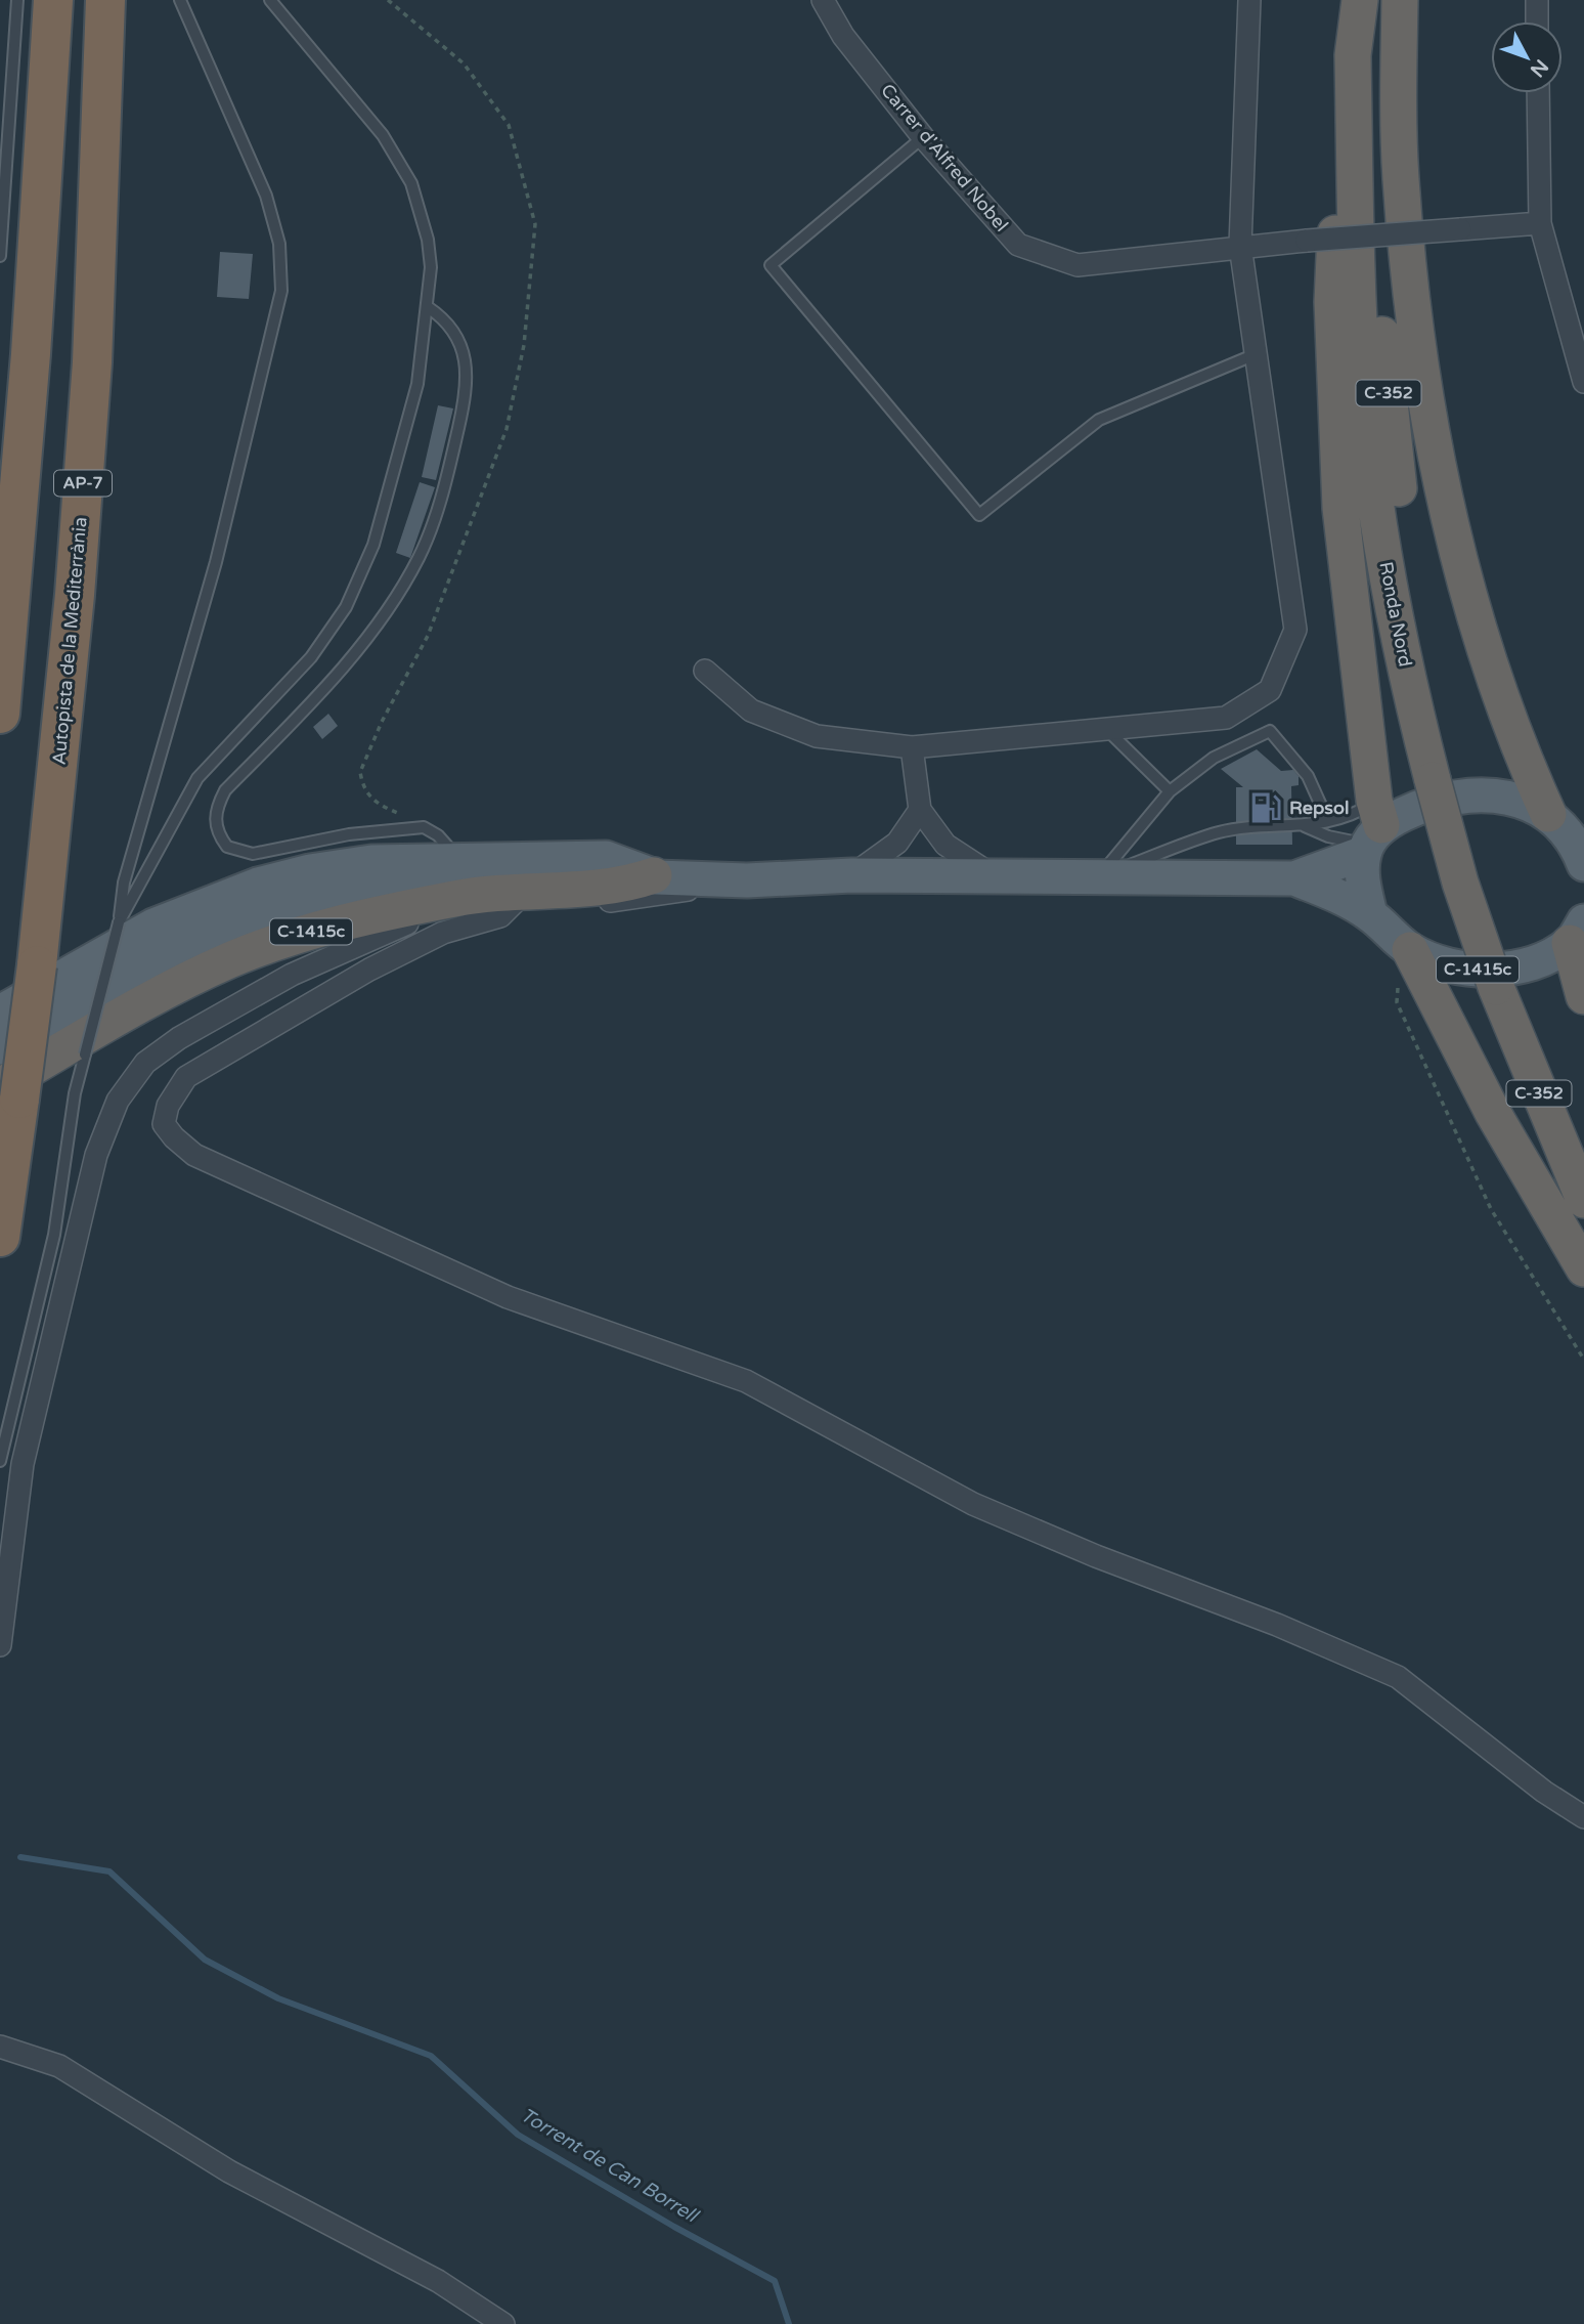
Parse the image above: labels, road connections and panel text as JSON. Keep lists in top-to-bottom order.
{
  "streets": {
    "highway": [
      "C-352",
      "AP-7",
      "Ronda Nord",
      "Autopista de la Mediterrània",
      "C-1415c"
    ],
    "street": ["Carrer d'Alfred Nobel"]
  },
  "crossings": [
    ["Autopista de la Mediterrània", "C-1415c"]
  ],
  "water": ["Torrent de Can Borrell"],
  "places": {
    "fuel station": ["Repsol"]
  },
  "north": "bottom right"
}
